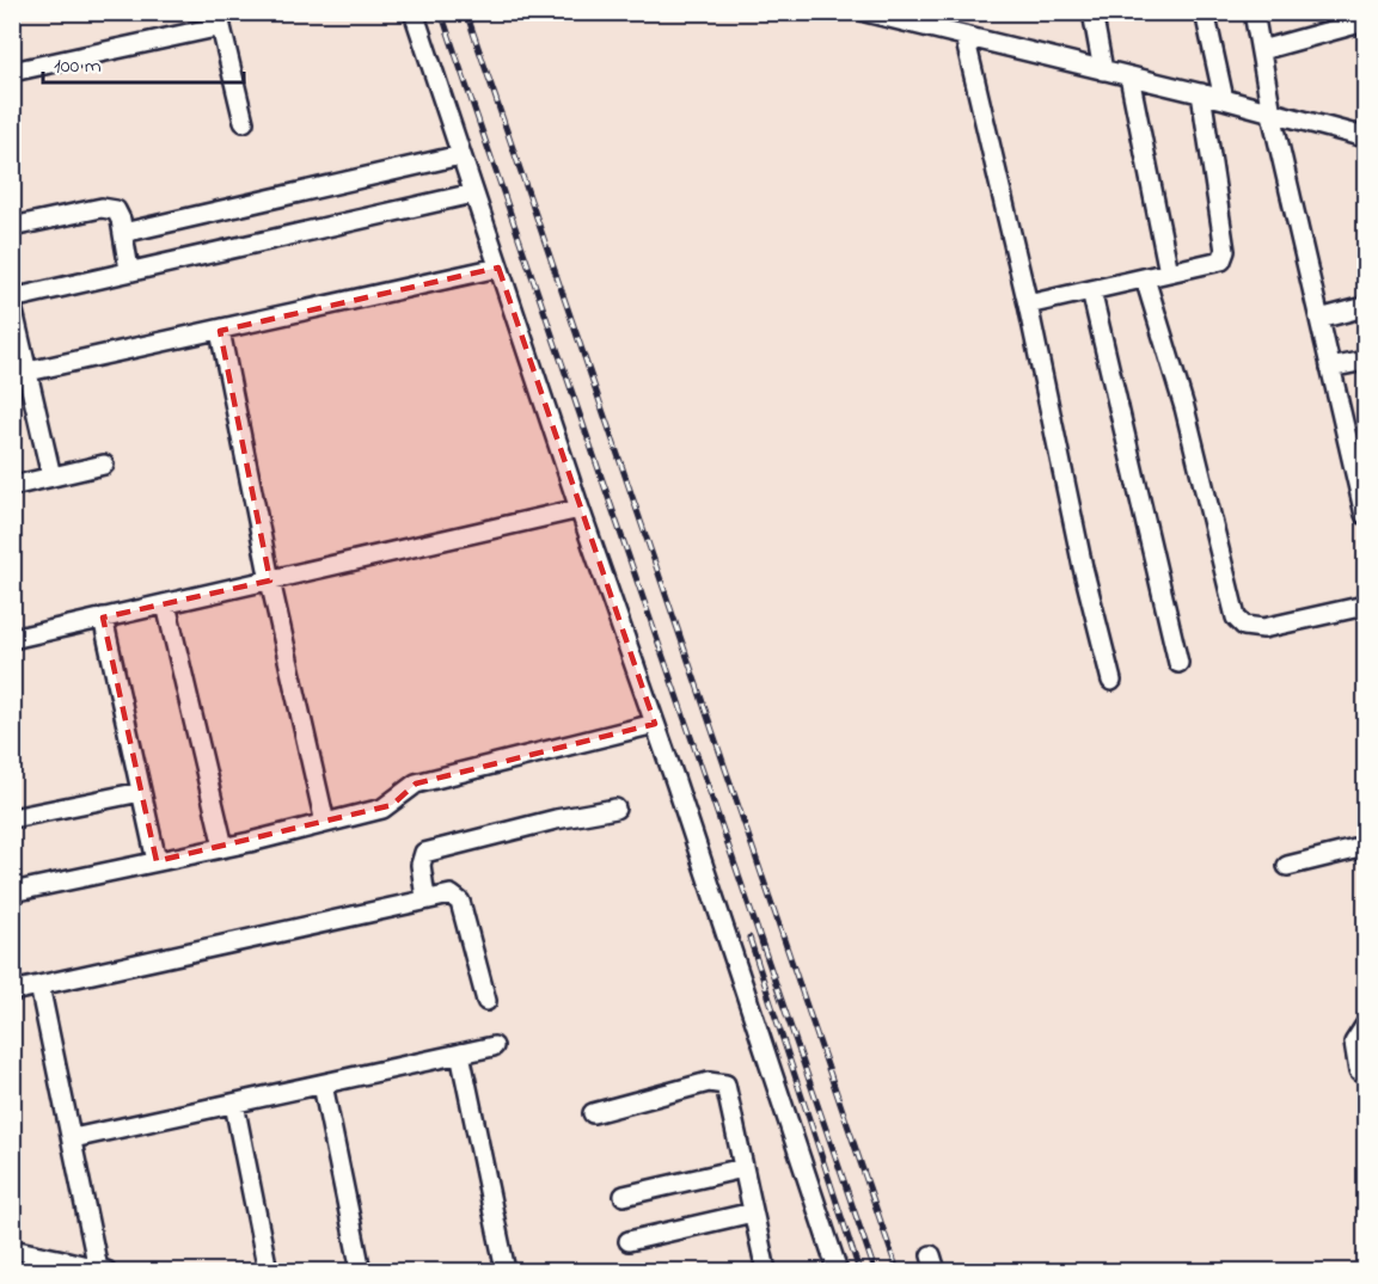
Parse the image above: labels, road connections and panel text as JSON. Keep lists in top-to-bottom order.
{
  "scale_bar": "100 m"
}
